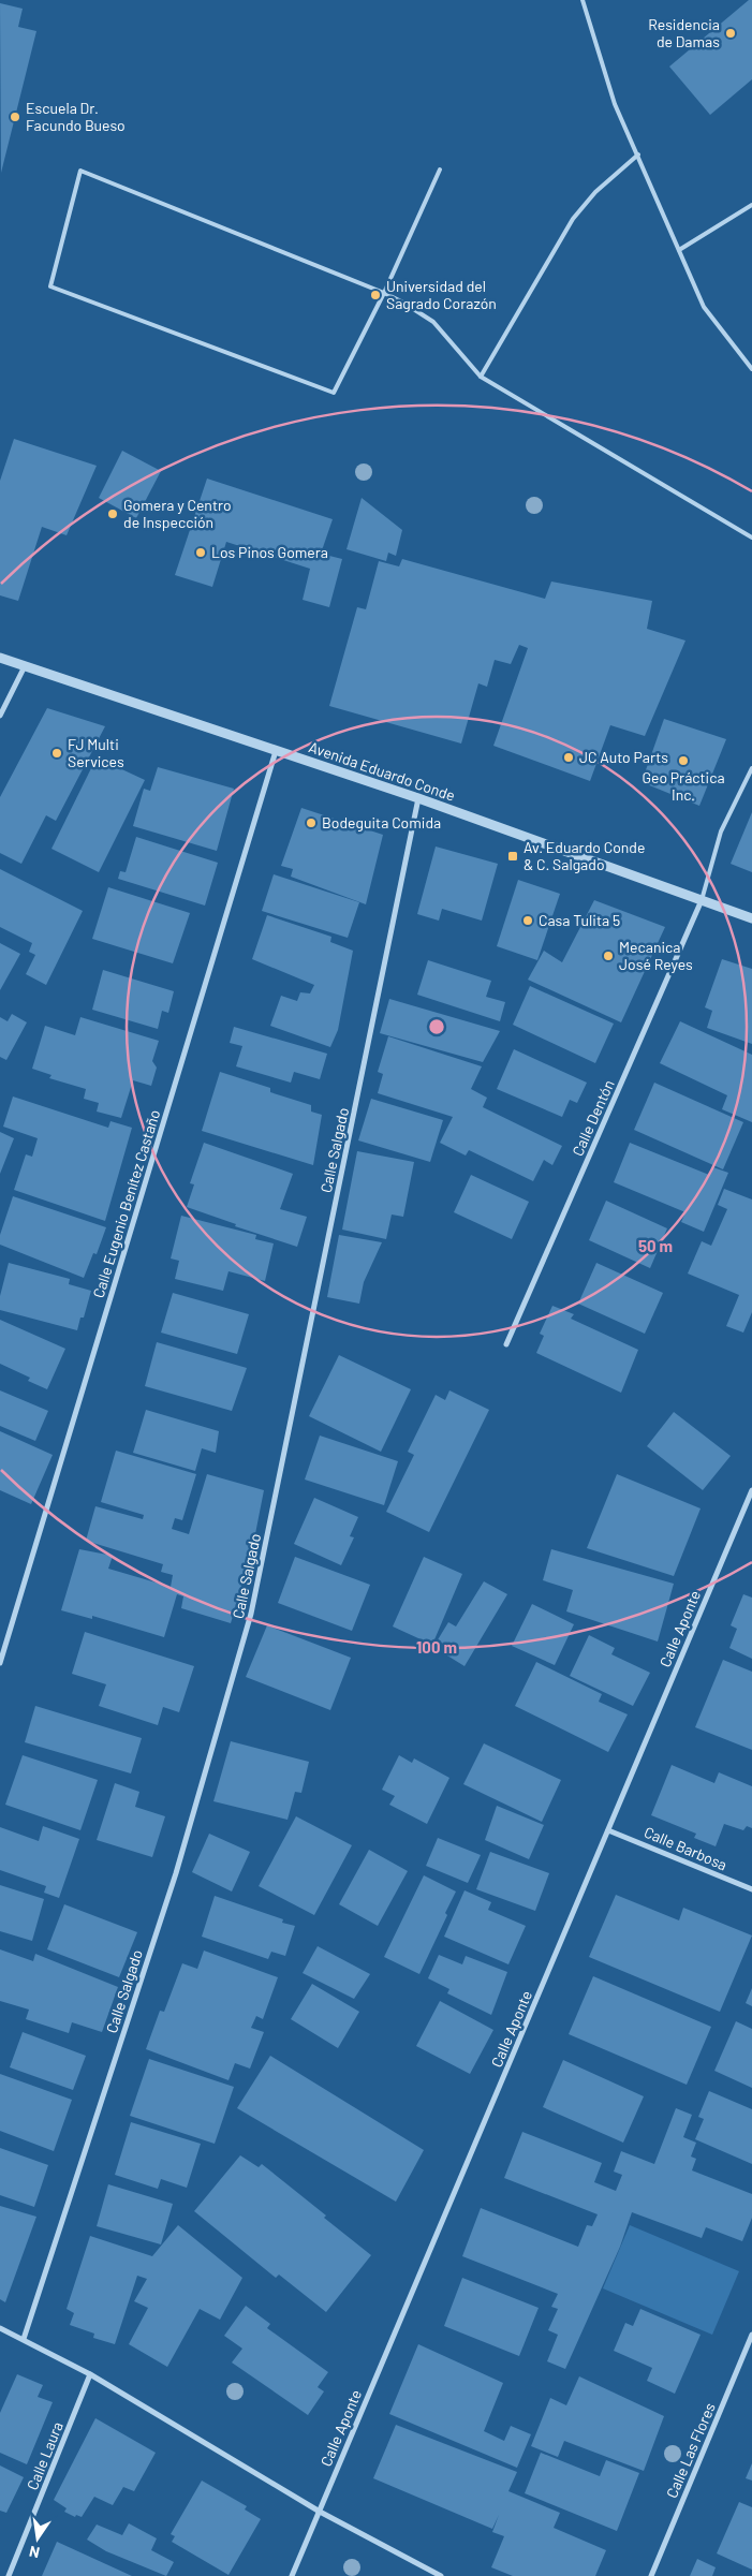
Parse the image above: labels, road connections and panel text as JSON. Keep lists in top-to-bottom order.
{
  "streets": {
    "street": [
      "Avenida Eduardo Conde",
      "Calle Dentón",
      "Calle Salgado",
      "Calle Eugenio Benítez Castaño",
      "Calle Aponte",
      "Calle Barbosa",
      "Calle Las Flores",
      "Calle Laura"
    ]
  },
  "crossings": [
    ["Avenida Eduardo Conde", "Calle Dentón"],
    ["Avenida Eduardo Conde", "Calle Salgado"],
    ["Avenida Eduardo Conde", "Calle Eugenio Benítez Castaño"],
    ["Calle Aponte", "Calle Barbosa"]
  ],
  "places": {
    "other": [
      "Residencia de Damas",
      "Escuela Dr. Facundo Bueso",
      "Universidad del Sagrado Corazón",
      "Gomera y Centro de Inspección",
      "Los Pinos Gomera",
      "FJ Multi Services",
      "JC Auto Parts",
      "Geo Práctica Inc.",
      "Bodeguita Comida",
      "Casa Tulita 5",
      "Mecanica José Reyes"
    ],
    "transit": ["Av. Eduardo Conde & C. Salgado"]
  },
  "north": "bottom",
  "rings": ["50 m", "100 m"]
}
